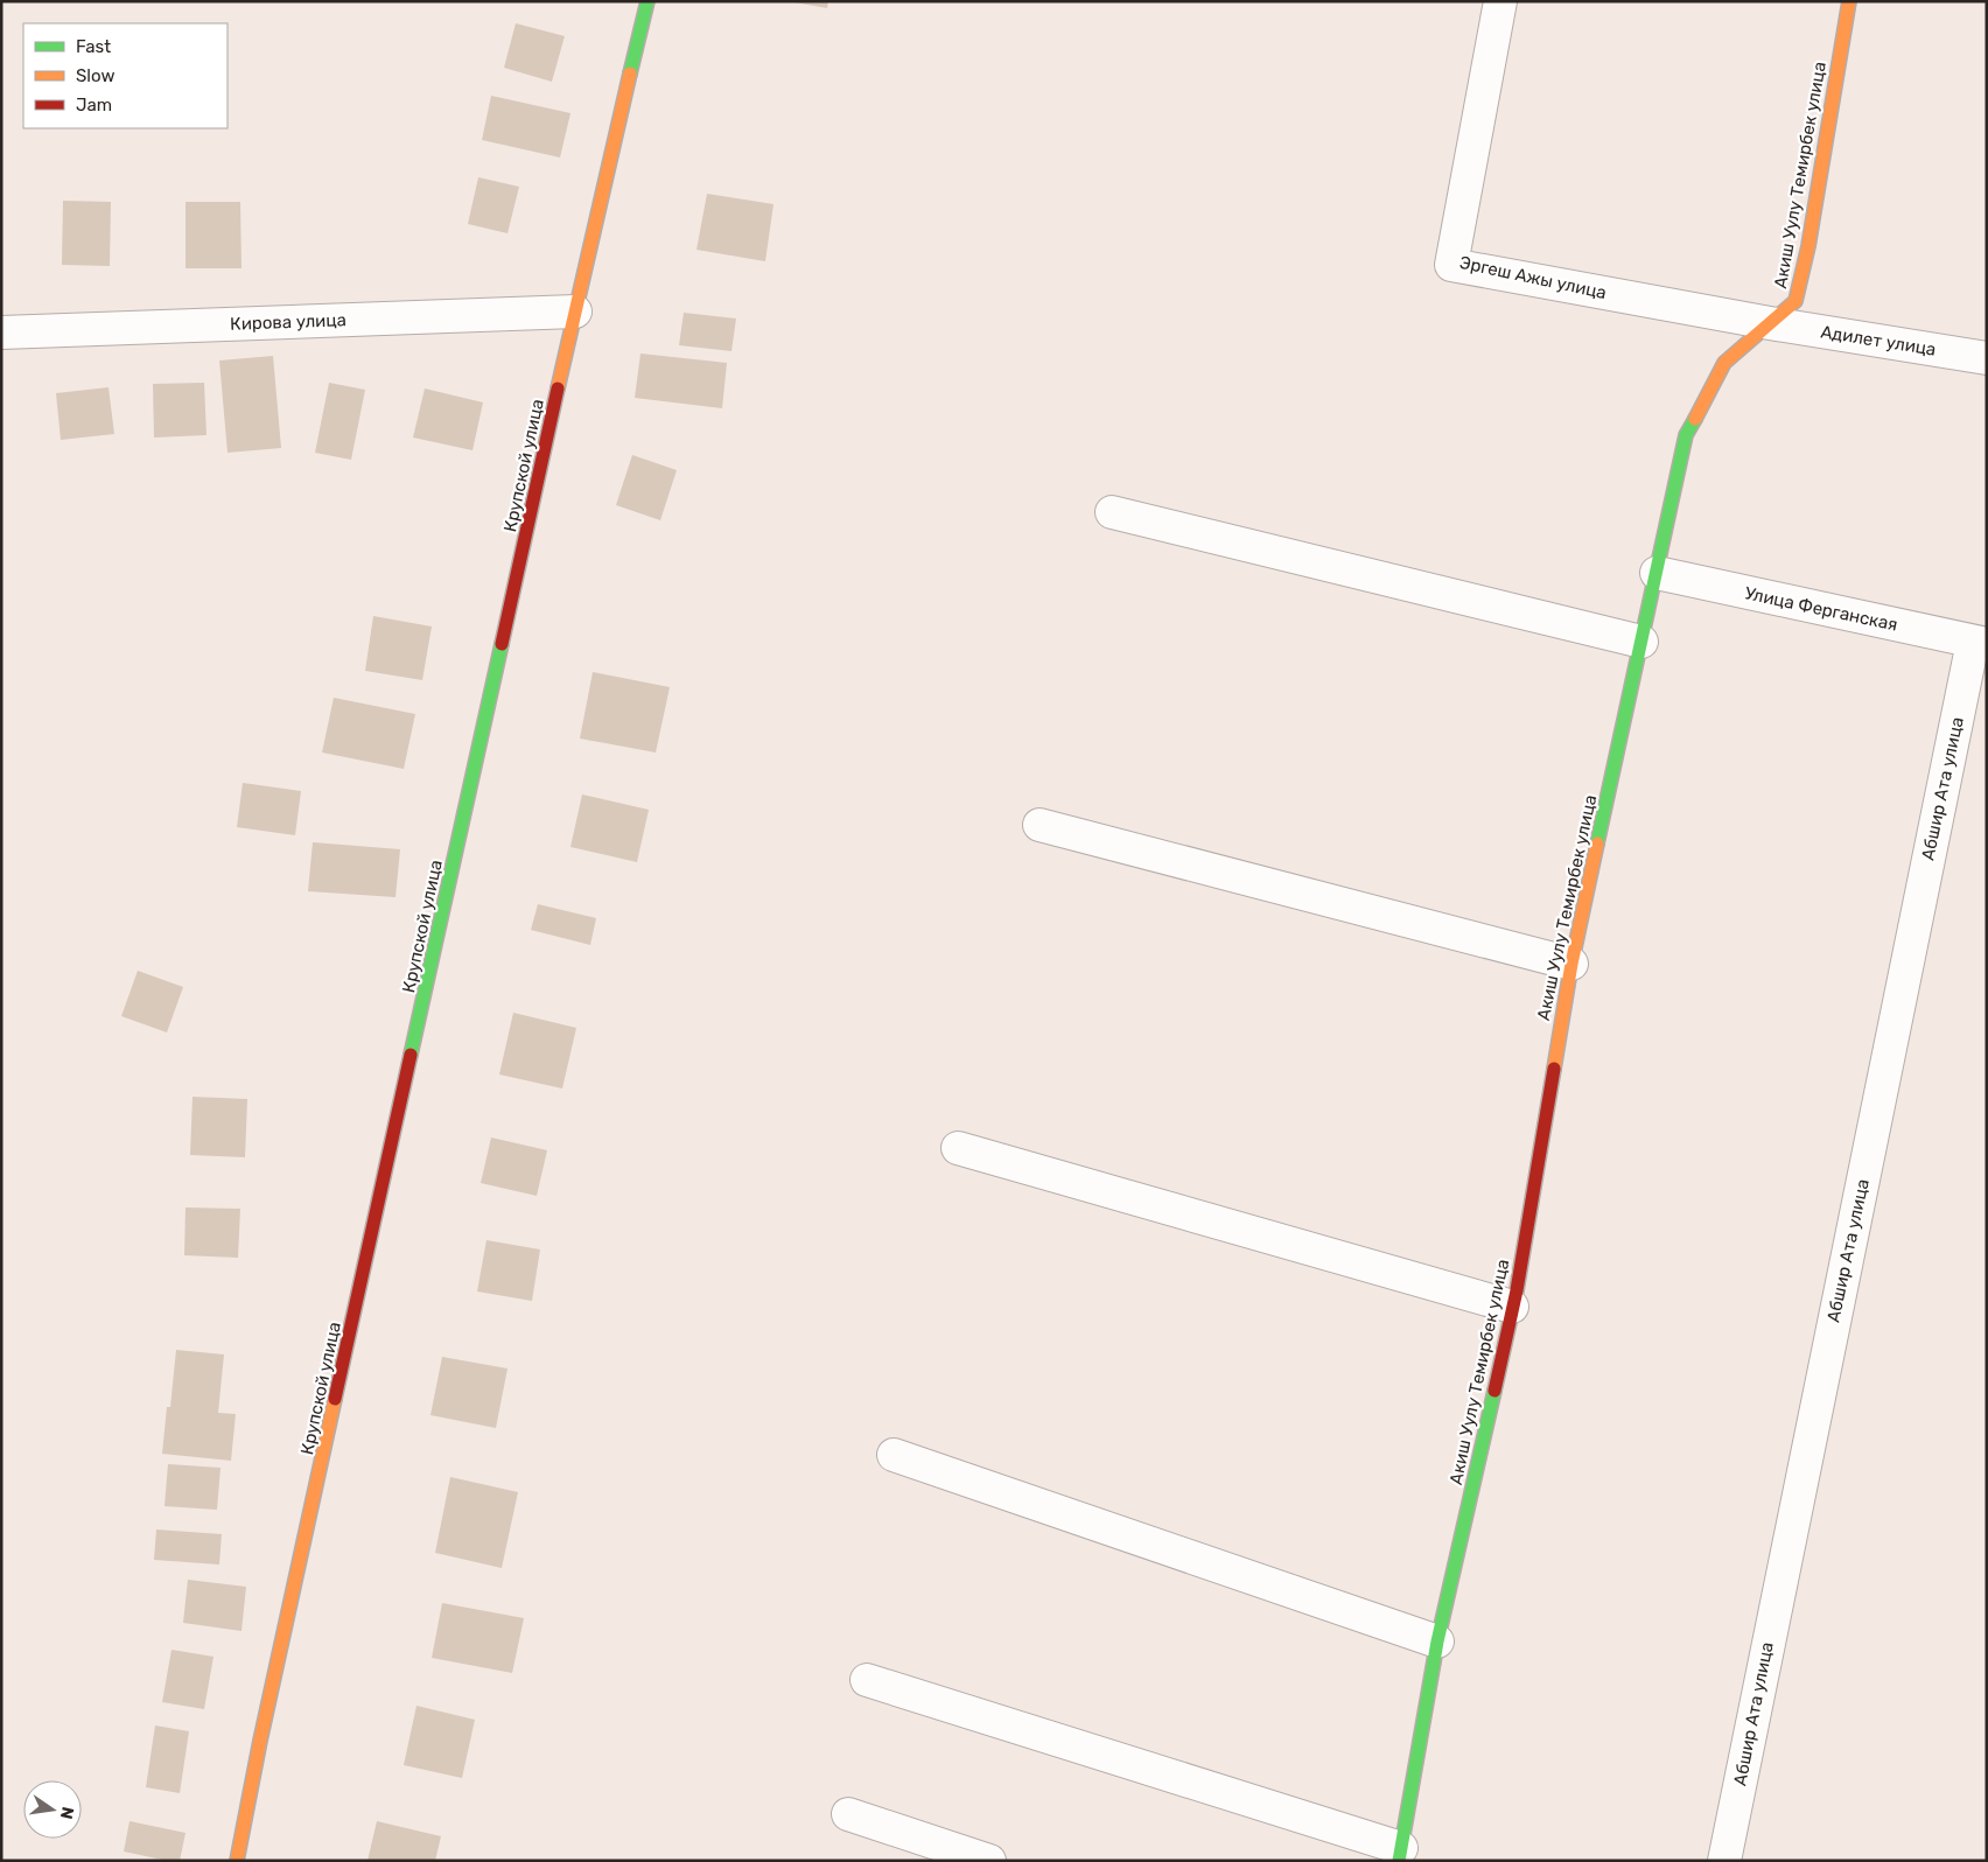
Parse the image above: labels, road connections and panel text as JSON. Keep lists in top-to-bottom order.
{
  "streets": {
    "street": [
      "Акиш Уулу Темирбек улица",
      "Эргеш Ажы улица",
      "Кирова улица",
      "Адилет улица",
      "Крупской улица",
      "Улица Ферганская",
      "Абшир Ата улица"
    ]
  },
  "crossings": [
    ["Акиш Уулу Темирбек улица", "Эргеш Ажы улица"],
    ["Акиш Уулу Темирбек улица", "Адилет улица"],
    ["Акиш Уулу Темирбек улица", "Улица Ферганская"],
    ["Эргеш Ажы улица", "Адилет улица"],
    ["Кирова улица", "Крупской улица"],
    ["Улица Ферганская", "Абшир Ата улица"]
  ],
  "legend": ["Fast", "Slow", "Jam"],
  "north": "right"
}
